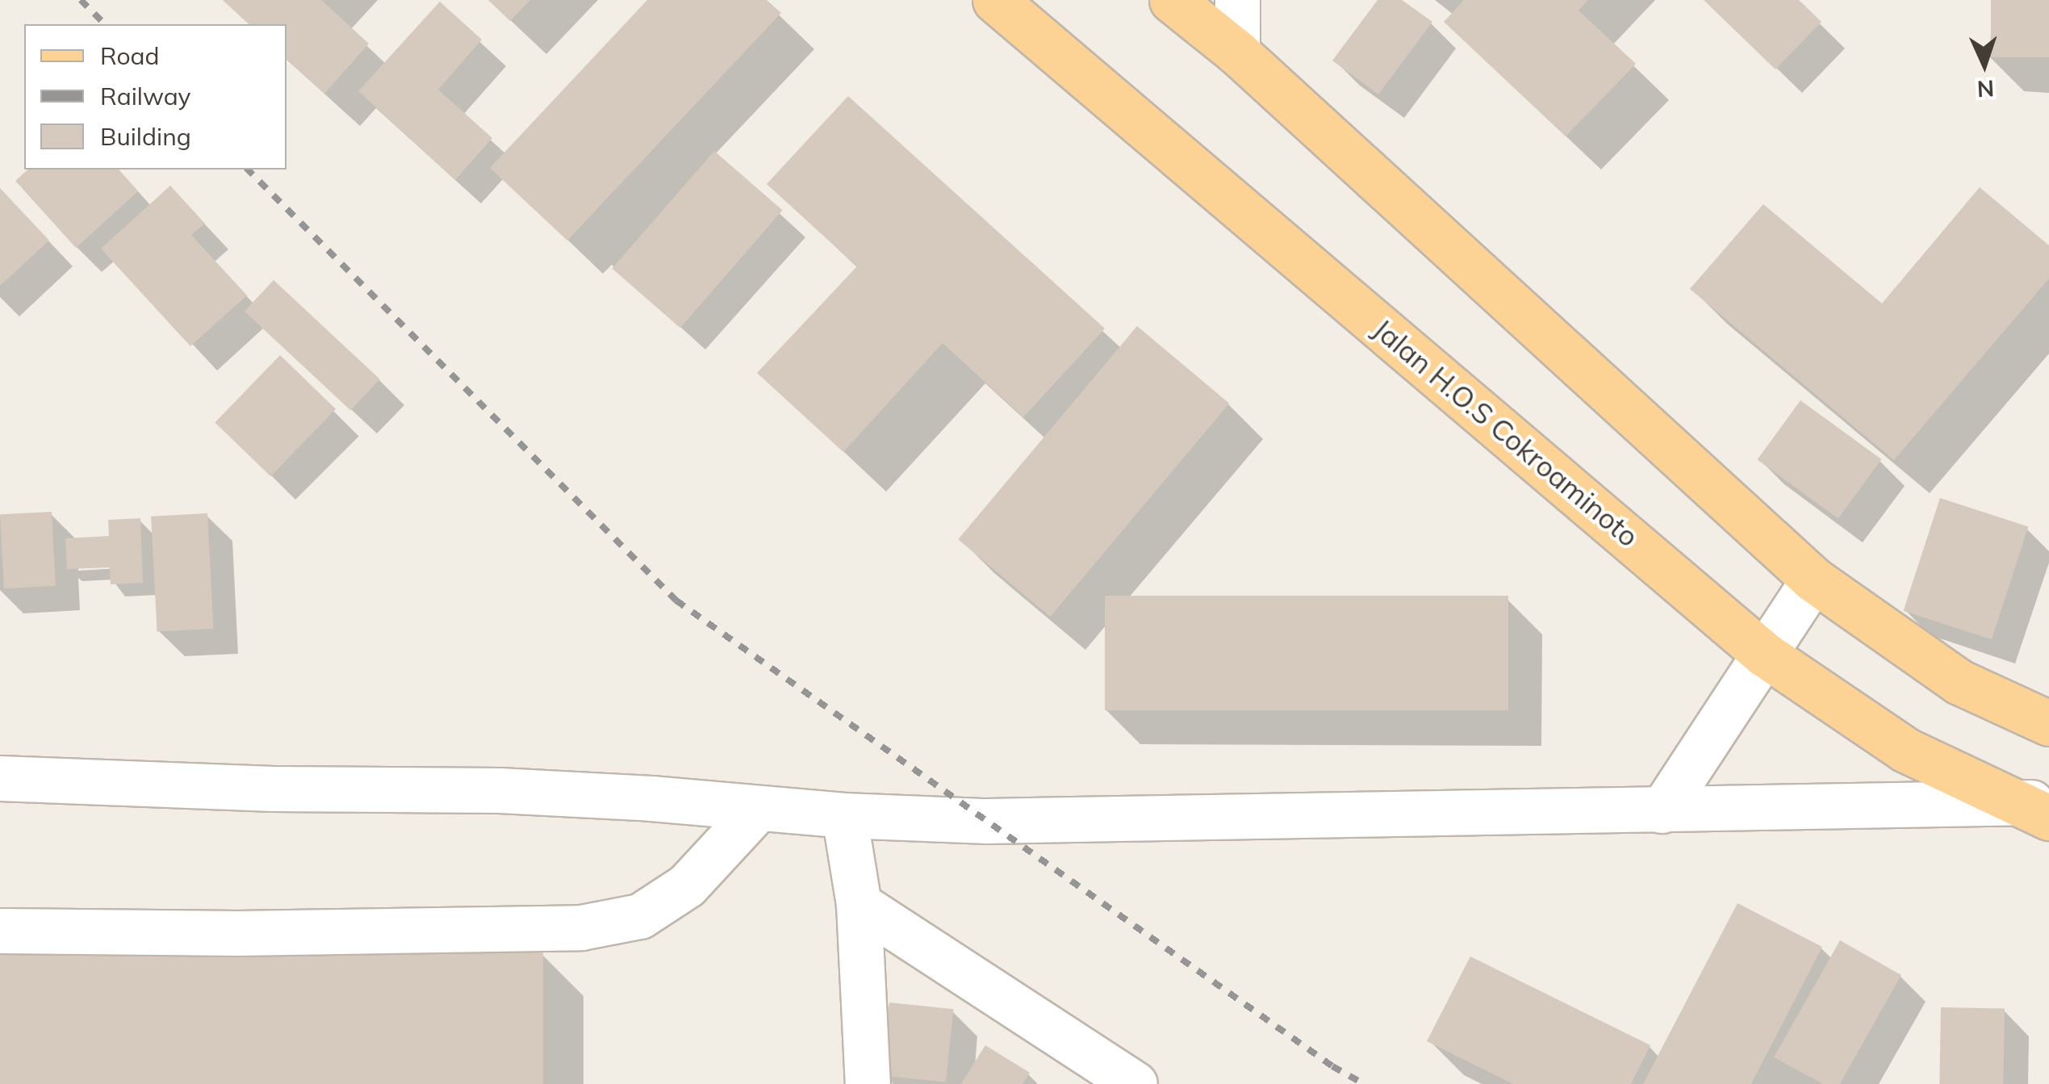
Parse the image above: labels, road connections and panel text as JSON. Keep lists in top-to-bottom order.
{
  "streets": {
    "main road": ["Jalan H.O.S Cokroaminoto"]
  },
  "legend": ["Road", "Railway", "Building"],
  "north": "bottom"
}
